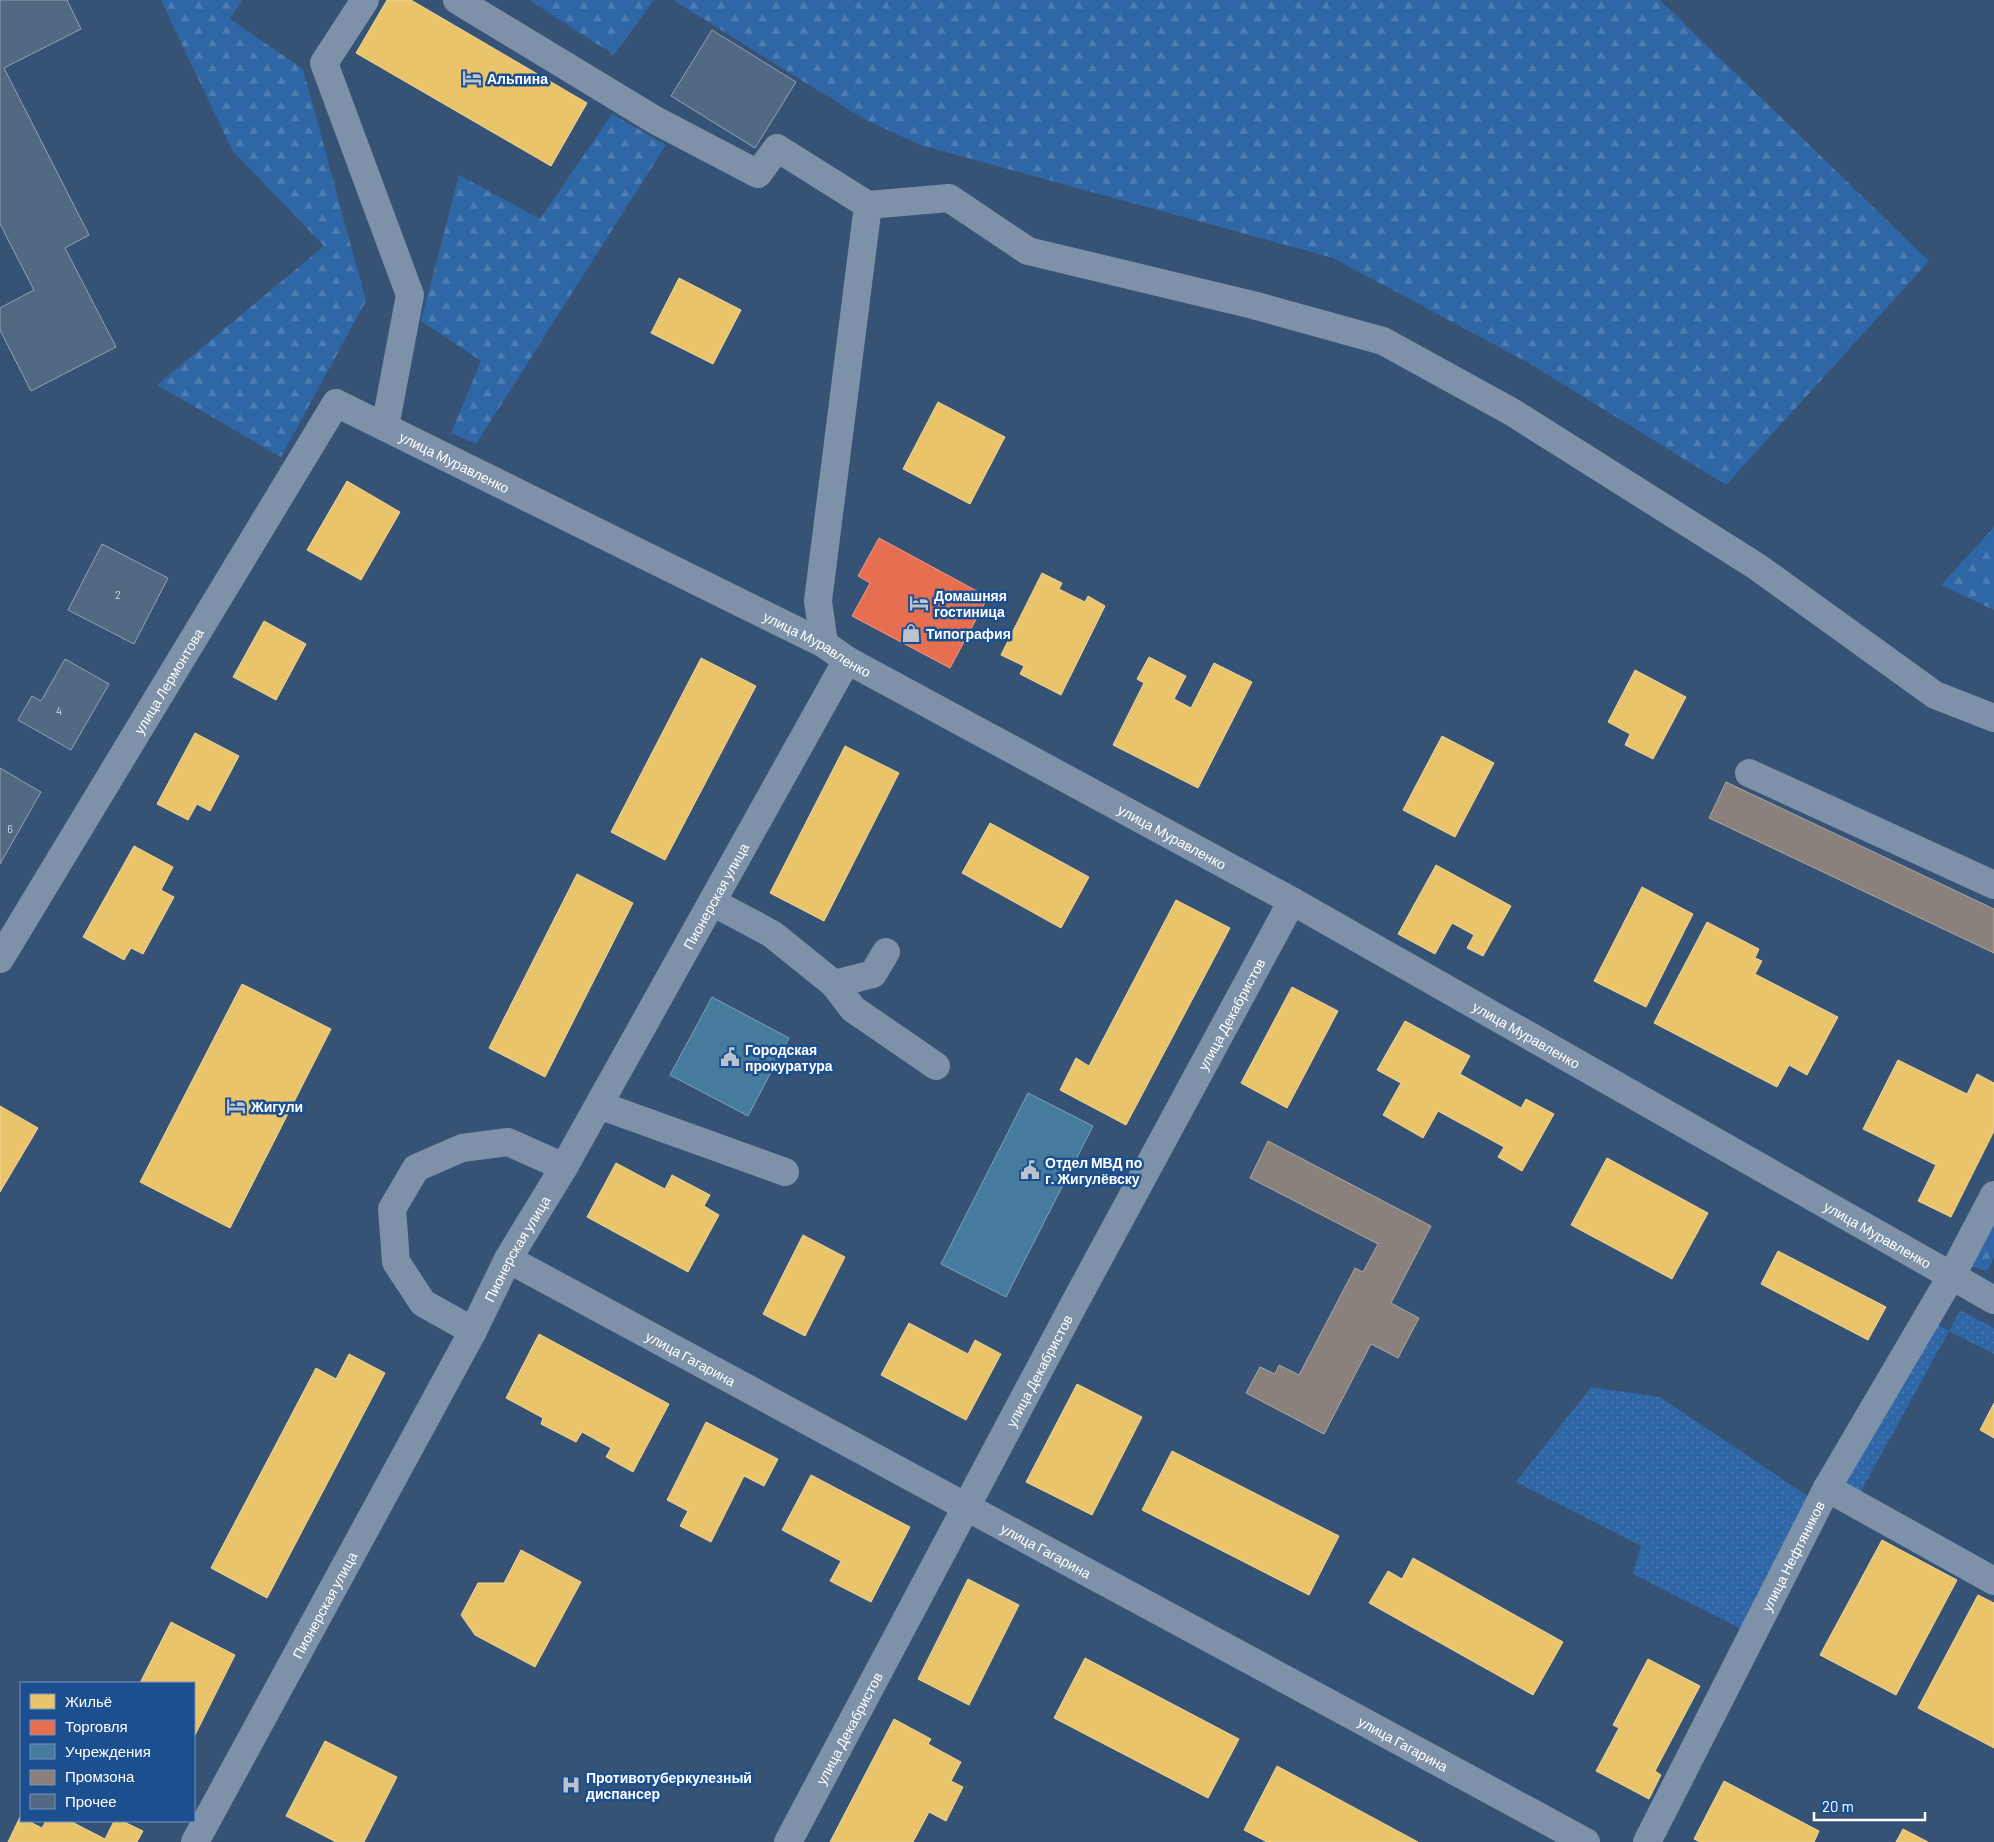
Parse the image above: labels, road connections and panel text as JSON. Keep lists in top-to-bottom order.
{
  "streets": {
    "street": [
      "улица Муравленко",
      "улица Лермонтова",
      "Пионерская улица",
      "улица Декабристов",
      "улица Гагарина",
      "улица Нефтяников"
    ]
  },
  "crossings": [
    ["улица Муравленко", "улица Лермонтова"],
    ["улица Муравленко", "Пионерская улица"],
    ["улица Муравленко", "улица Декабристов"],
    ["улица Муравленко", "улица Нефтяников"],
    ["Пионерская улица", "улица Гагарина"],
    ["улица Декабристов", "улица Гагарина"]
  ],
  "places": {
    "hotel": ["Альпина", "Домашняя гостиница", "Жигули"],
    "shop": ["Типография"],
    "public building": ["Городская прокуратура", "Отдел МВД по г. Жигулёвску"],
    "hospital": ["Противотуберкулезный диспансер"]
  },
  "house_numbers": ["2", "4", "6"],
  "legend": [
    "Жильё",
    "Торговля",
    "Учреждения",
    "Промзона",
    "Прочее"
  ],
  "scale_bar": "20 m"
}
